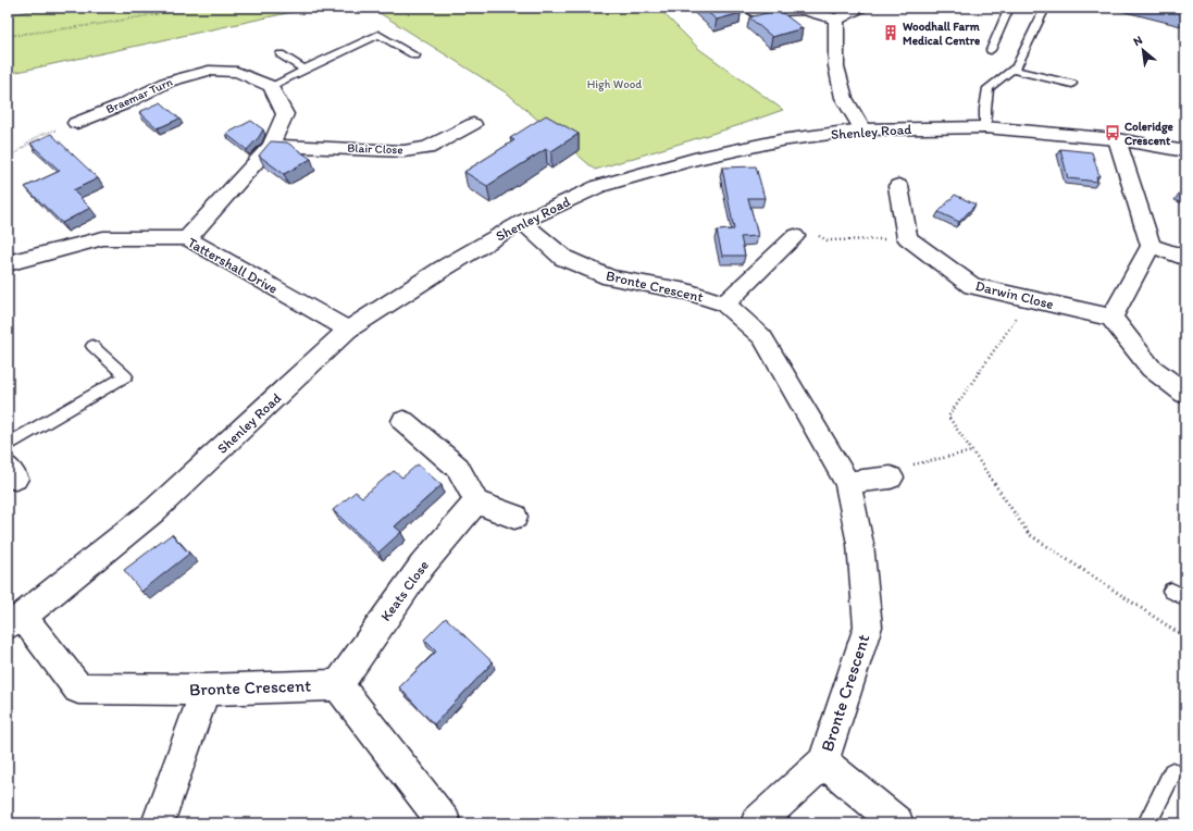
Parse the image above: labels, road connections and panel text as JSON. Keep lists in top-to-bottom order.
{
  "streets": {
    "street": [
      "Braemar Turn",
      "Shenley Road",
      "Blair Close",
      "Tattershall Drive",
      "Bronte Crescent",
      "Darwin Close",
      "Keats Close"
    ]
  },
  "crossings": [
    ["Shenley Road", "Tattershall Drive"],
    ["Shenley Road", "Bronte Crescent"],
    ["Bronte Crescent", "Keats Close"]
  ],
  "parks": ["High Wood"],
  "places": {
    "building": ["Woodhall Farm Medical Centre"],
    "bus stop": ["Coleridge Crescent"]
  },
  "north": "top left"
}
